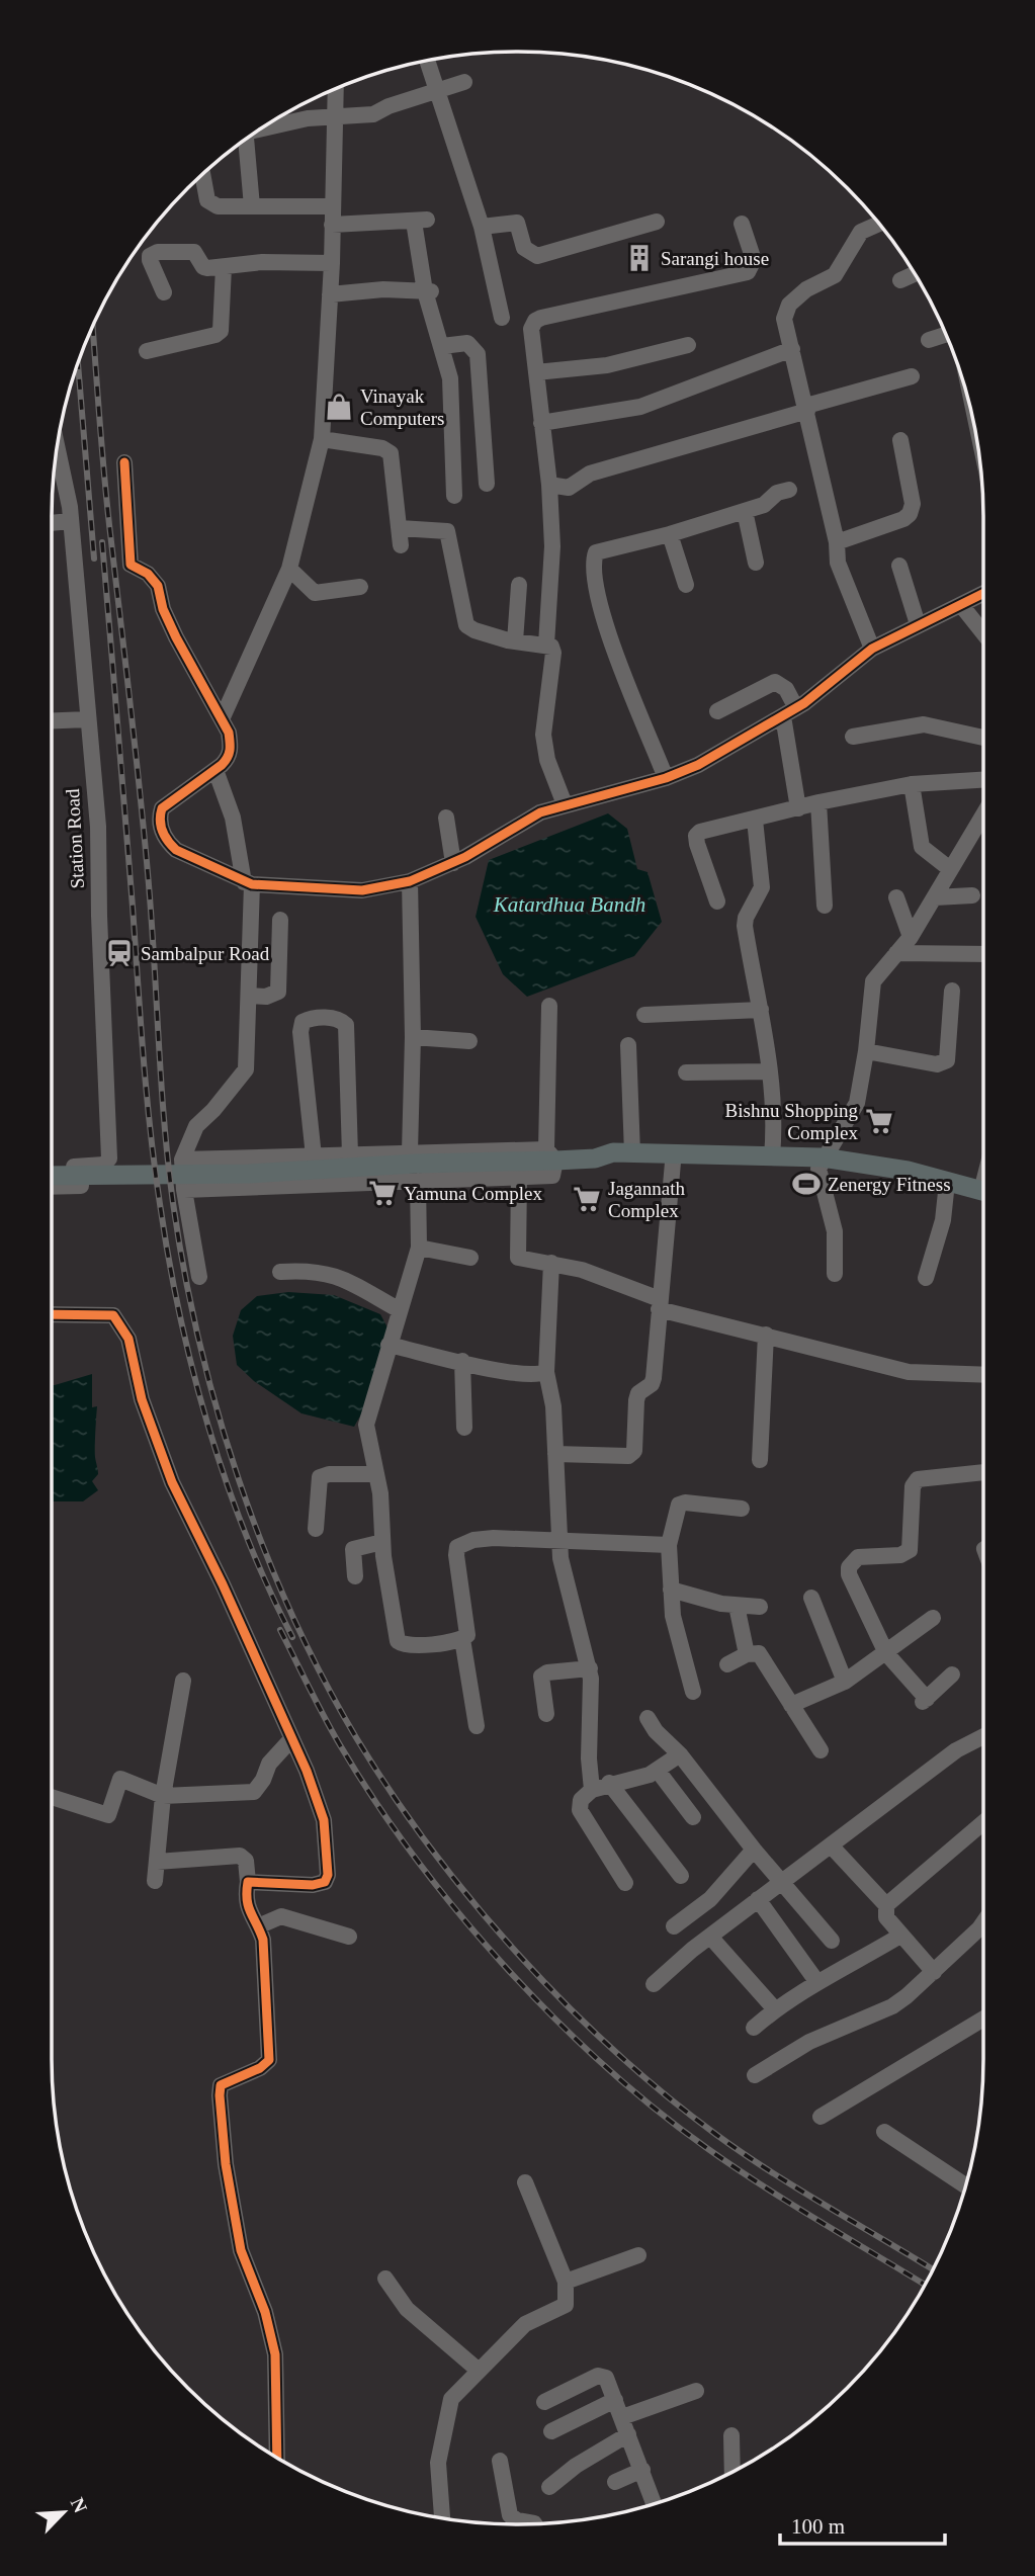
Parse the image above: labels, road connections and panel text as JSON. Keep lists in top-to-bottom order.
{
  "streets": {
    "street": ["Station Road"]
  },
  "water": ["Katardhua Bandh"],
  "places": {
    "building": ["Sarangi house"],
    "shop": ["Vinayak Computers"],
    "station": ["Sambalpur Road"],
    "supermarket": ["Bishnu Shopping Complex", "Yamuna Complex", "Jagannath Complex"],
    "sports": ["Zenergy Fitness"]
  },
  "scale_bar": "100 m",
  "north": "top right"
}
